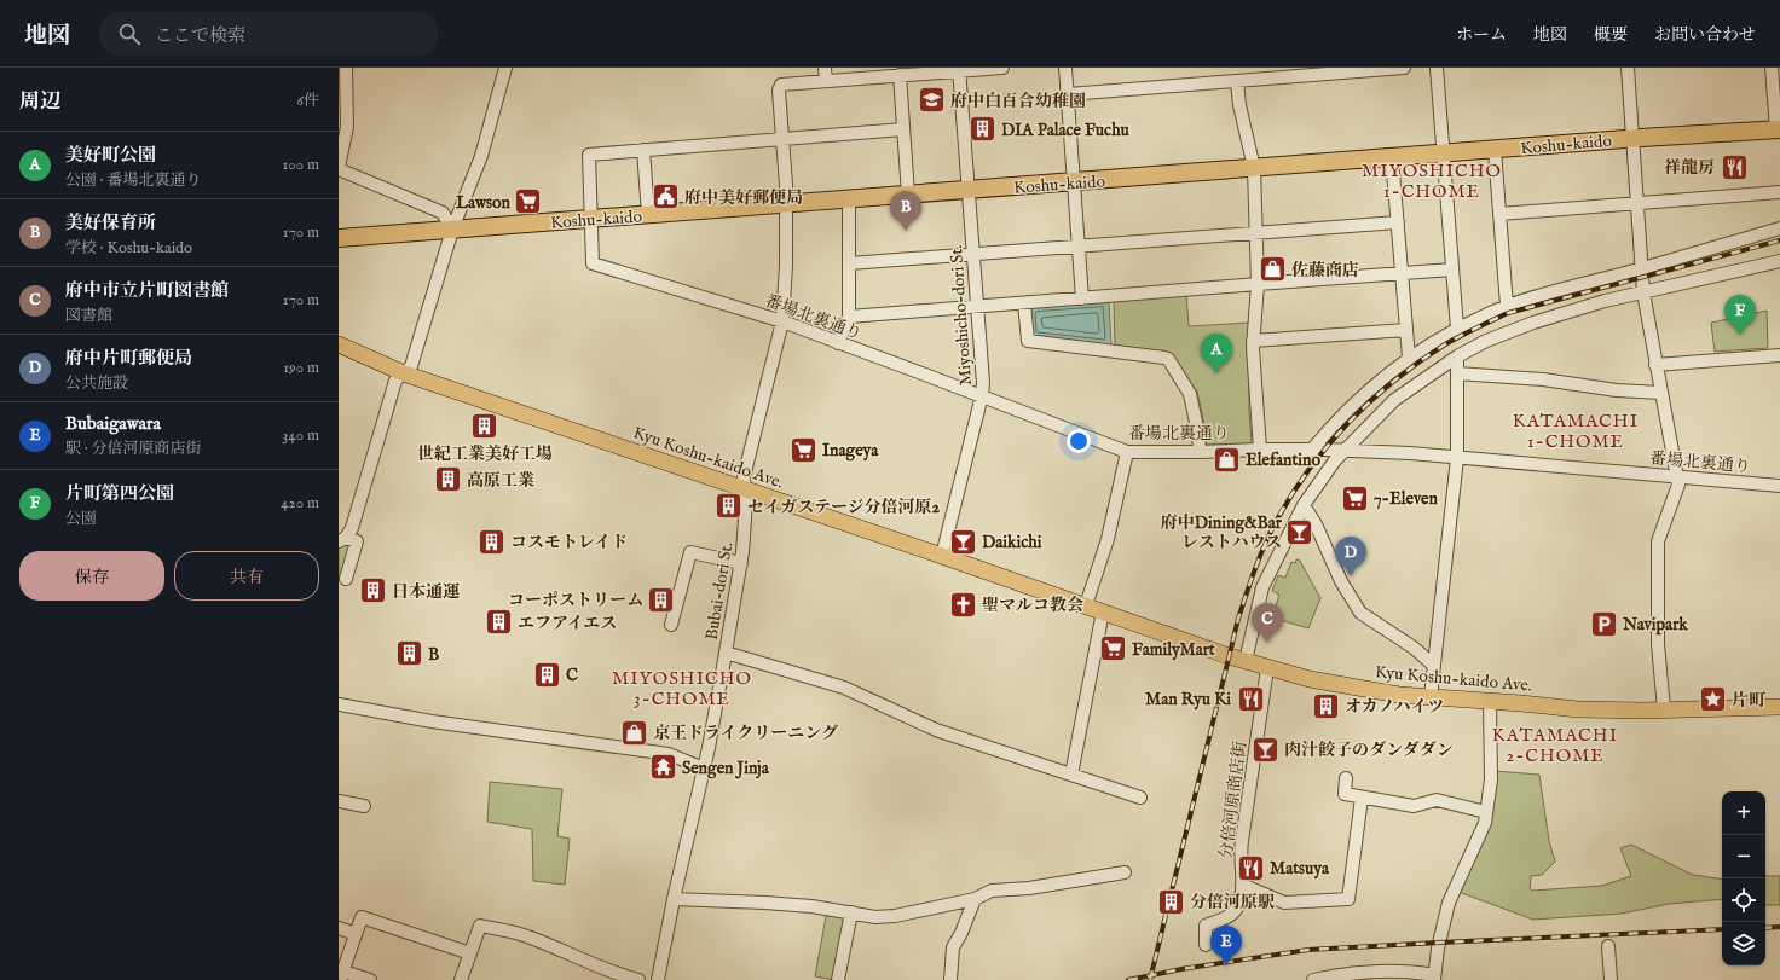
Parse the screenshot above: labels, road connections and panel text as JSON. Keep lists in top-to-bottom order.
{
  "streets": {
    "highway": ["Koshu-kaido"],
    "main road": ["Kyu Koshu-kaido Ave."],
    "street": [
      "Miyoshicho-dori St.",
      "番場北裏通り",
      "Bubai-dori St.",
      "分倍河原商店街"
    ]
  },
  "crossings": [
    ["Koshu-kaido", "Miyoshicho-dori St."],
    ["Koshu-kaido", "番場北裏通り"],
    ["Koshu-kaido", "Bubai-dori St."],
    ["Miyoshicho-dori St.", "番場北裏通り"],
    ["Miyoshicho-dori St.", "Kyu Koshu-kaido Ave."],
    ["番場北裏通り", "Bubai-dori St."],
    ["Kyu Koshu-kaido Ave.", "Bubai-dori St."],
    ["Kyu Koshu-kaido Ave.", "分倍河原商店街"]
  ],
  "districts": [
    "MIYOSHICHO 1-CHOME",
    "KATAMACHI 1-CHOME",
    "MIYOSHICHO 3-CHOME",
    "KATAMACHI 2-CHOME"
  ],
  "places": {
    "school or university": ["府中白百合幼稚園"],
    "building": [
      "DIA Palace Fuchu",
      "世紀工業美好工場",
      "高原工業",
      "セイガステージ分倍河原2",
      "コスモトレイド",
      "日本通運",
      "コーポストリーム",
      "エフアイエス",
      "B",
      "C",
      "オカノハイツ",
      "分倍河原駅"
    ],
    "restaurant": ["祥龍房", "Man Ryu Ki", "Matsuya"],
    "public building": ["府中美好郵便局"],
    "supermarket": [
      "Lawson",
      "Inageya",
      "7-Eleven",
      "FamilyMart"
    ],
    "shop": ["佐藤商店", "Elefantino", "京王ドライクリーニング"],
    "bar": ["府中Dining&Bar レストハウス", "Daikichi", "肉汁餃子のダンダダン"],
    "church": ["聖マルコ教会"],
    "parking": ["Navipark"],
    "place": ["片町"],
    "temple": ["Sengen Jinja"]
  },
  "page": {
    "header": "地図",
    "search": "ここで検索",
    "nav": [
      "ホーム",
      "地図",
      "概要",
      "お問い合わせ"
    ],
    "heading": ["周辺", "6件"],
    "list": [
      {
        "mark": "A",
        "name": "美好町公園",
        "note": "公園 · 番場北裏通り",
        "value": "100 m"
      },
      {
        "mark": "B",
        "name": "美好保育所",
        "note": "学校 · Koshu-kaido",
        "value": "170 m"
      },
      {
        "mark": "C",
        "name": "府中市立片町図書館",
        "note": "図書館",
        "value": "170 m"
      },
      {
        "mark": "D",
        "name": "府中片町郵便局",
        "note": "公共施設",
        "value": "190 m"
      },
      {
        "mark": "E",
        "name": "Bubaigawara",
        "note": "駅 · 分倍河原商店街",
        "value": "340 m"
      },
      {
        "mark": "F",
        "name": "片町第四公園",
        "note": "公園",
        "value": "420 m"
      }
    ],
    "pins": [
      "B",
      "F",
      "A",
      "D",
      "C",
      "E"
    ],
    "buttons": ["保存", "共有"],
    "map_buttons": ["+", "−"]
  }
}
